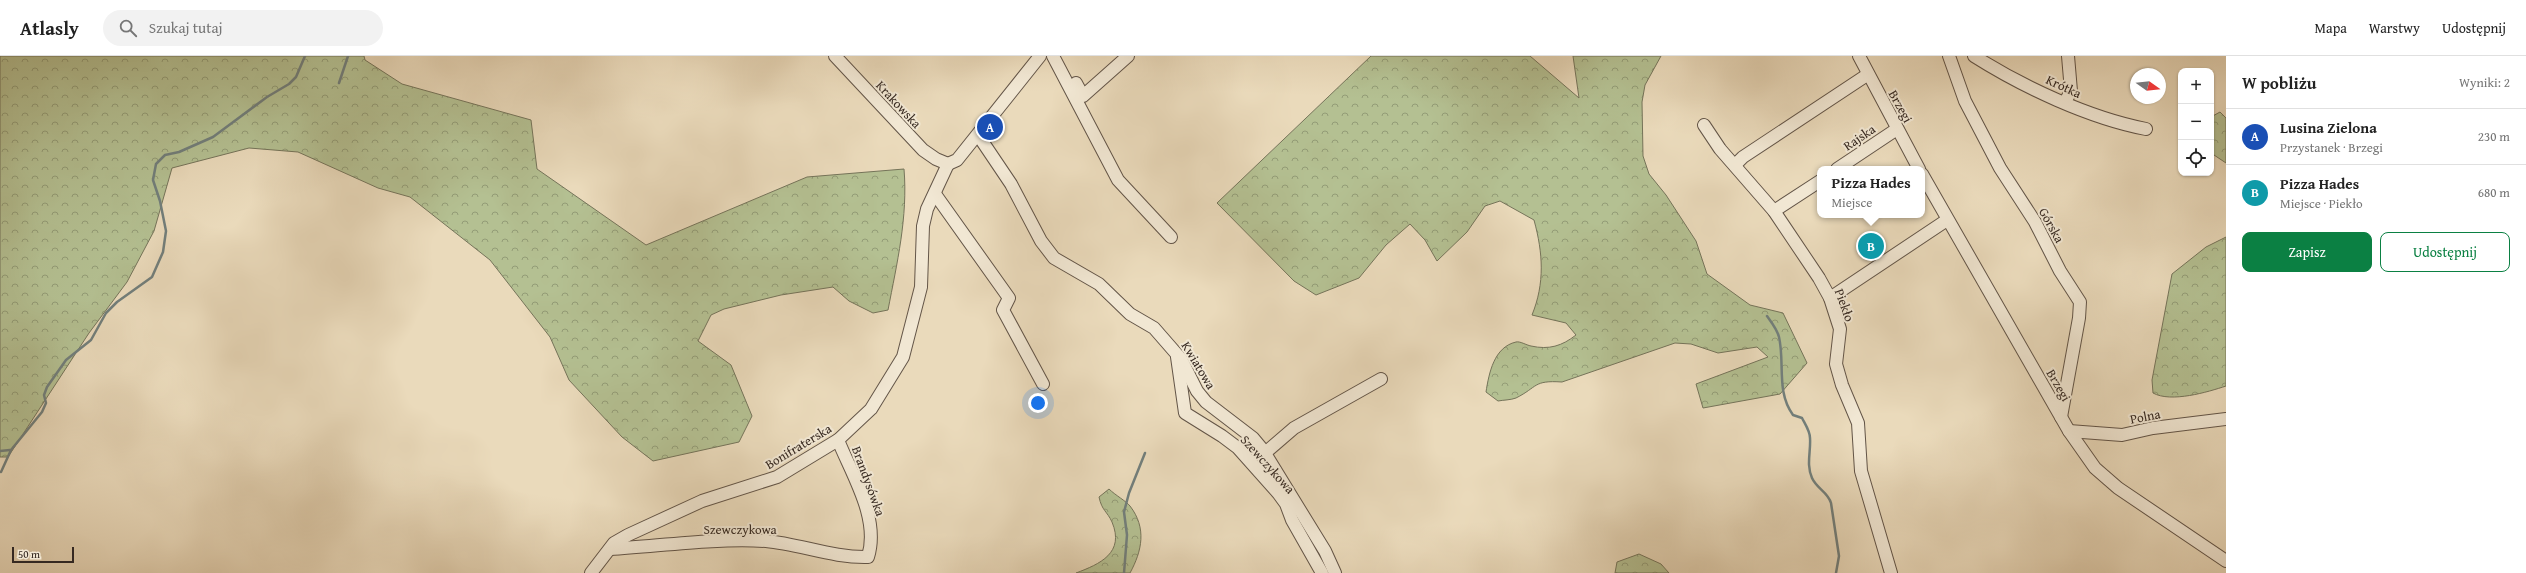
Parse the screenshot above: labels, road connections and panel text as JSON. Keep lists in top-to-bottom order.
{
  "streets": {
    "street": [
      "Krótka",
      "Krakowska",
      "Brzegi",
      "Rajska",
      "Górska",
      "Piekło",
      "Kwiatowa",
      "Polna",
      "Bonifraterska",
      "Szewczykowa",
      "Brandysówka"
    ]
  },
  "crossings": [
    ["Krakowska", "Bonifraterska"],
    ["Brzegi", "Rajska"],
    ["Brzegi", "Górska"],
    ["Brzegi", "Polna"],
    ["Kwiatowa", "Szewczykowa"],
    ["Bonifraterska", "Szewczykowa"],
    ["Bonifraterska", "Brandysówka"],
    ["Szewczykowa", "Brandysówka"]
  ],
  "scale_bar": "50 m",
  "north": "right",
  "page": {
    "header": "Atlasly",
    "search": "Szukaj tutaj",
    "nav": ["Mapa", "Warstwy", "Udostępnij"],
    "heading": ["W pobliżu", "Wyniki: 2"],
    "map_buttons": ["+", "−"],
    "list": [
      {
        "mark": "A",
        "name": "Lusina Zielona",
        "note": "Przystanek · Brzegi",
        "value": "230 m"
      },
      {
        "mark": "B",
        "name": "Pizza Hades",
        "note": "Miejsce · Piekło",
        "value": "680 m"
      }
    ],
    "pins": ["A", "B"],
    "popup": ["Pizza Hades", "Miejsce"],
    "buttons": ["Zapisz", "Udostępnij"],
    "scale": "50 m"
  }
}
